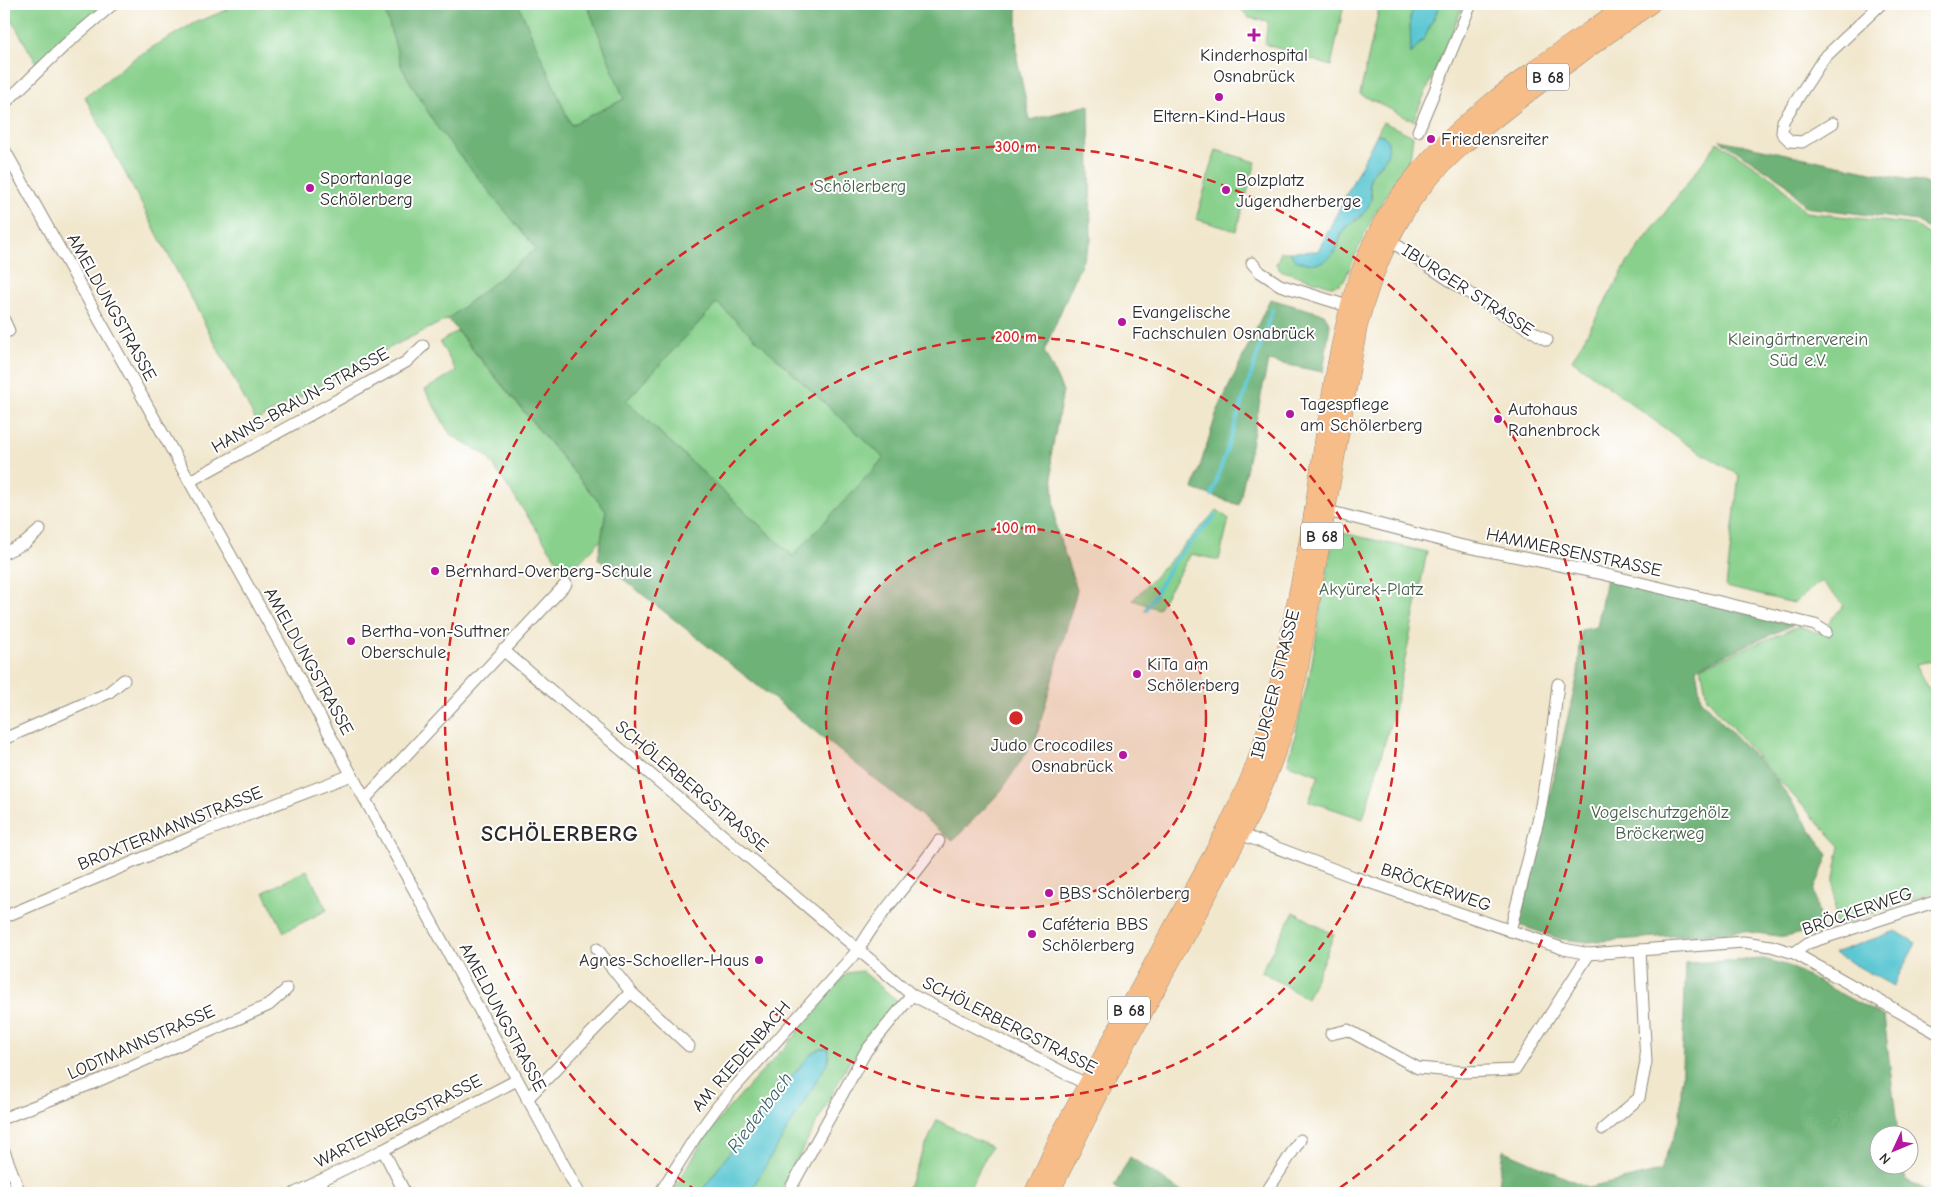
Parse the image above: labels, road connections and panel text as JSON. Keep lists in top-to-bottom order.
{
  "streets": {
    "main road": ["B 68", "IBURGER STRASSE"],
    "street": [
      "AMELDUNGSTRASSE",
      "HANNS-BRAUN-STRASSE",
      "HAMMERSENSTRASSE",
      "SCHÖLERBERGSTRASSE",
      "BROXTERMANNSTRASSE",
      "BRÖCKERWEG",
      "LODTMANNSTRASSE",
      "AM RIEDENBACH",
      "WARTENBERGSTRASSE"
    ]
  },
  "crossings": [
    ["IBURGER STRASSE", "HAMMERSENSTRASSE"],
    ["IBURGER STRASSE", "SCHÖLERBERGSTRASSE"],
    ["IBURGER STRASSE", "BRÖCKERWEG"],
    ["AMELDUNGSTRASSE", "HANNS-BRAUN-STRASSE"],
    ["AMELDUNGSTRASSE", "BROXTERMANNSTRASSE"],
    ["AMELDUNGSTRASSE", "WARTENBERGSTRASSE"],
    ["SCHÖLERBERGSTRASSE", "AM RIEDENBACH"]
  ],
  "districts": ["SCHÖLERBERG"],
  "water": ["Riedenbach"],
  "parks": [
    "Schölerberg",
    "Kleingärtnerverein Süd e.V.",
    "Akyürek-Platz",
    "Vogelschutzgehölz Bröckerweg"
  ],
  "places": {
    "health": ["Kinderhospital Osnabrück"],
    "other": [
      "Eltern-Kind-Haus",
      "Friedensreiter",
      "Sportanlage Schölerberg",
      "Bolzplatz Jugendherberge",
      "Evangelische Fachschulen Osnabrück",
      "Tagespflege am Schölerberg",
      "Autohaus Rahenbrock",
      "Bernhard-Overberg-Schule",
      "Bertha-von-Suttner Oberschule",
      "KiTa am Schölerberg",
      "Judo Crocodiles Osnabrück",
      "BBS Schölerberg",
      "Caféteria BBS Schölerberg",
      "Agnes-Schoeller-Haus"
    ]
  },
  "north": "bottom left",
  "rings": ["300 m", "200 m", "100 m"]
}
